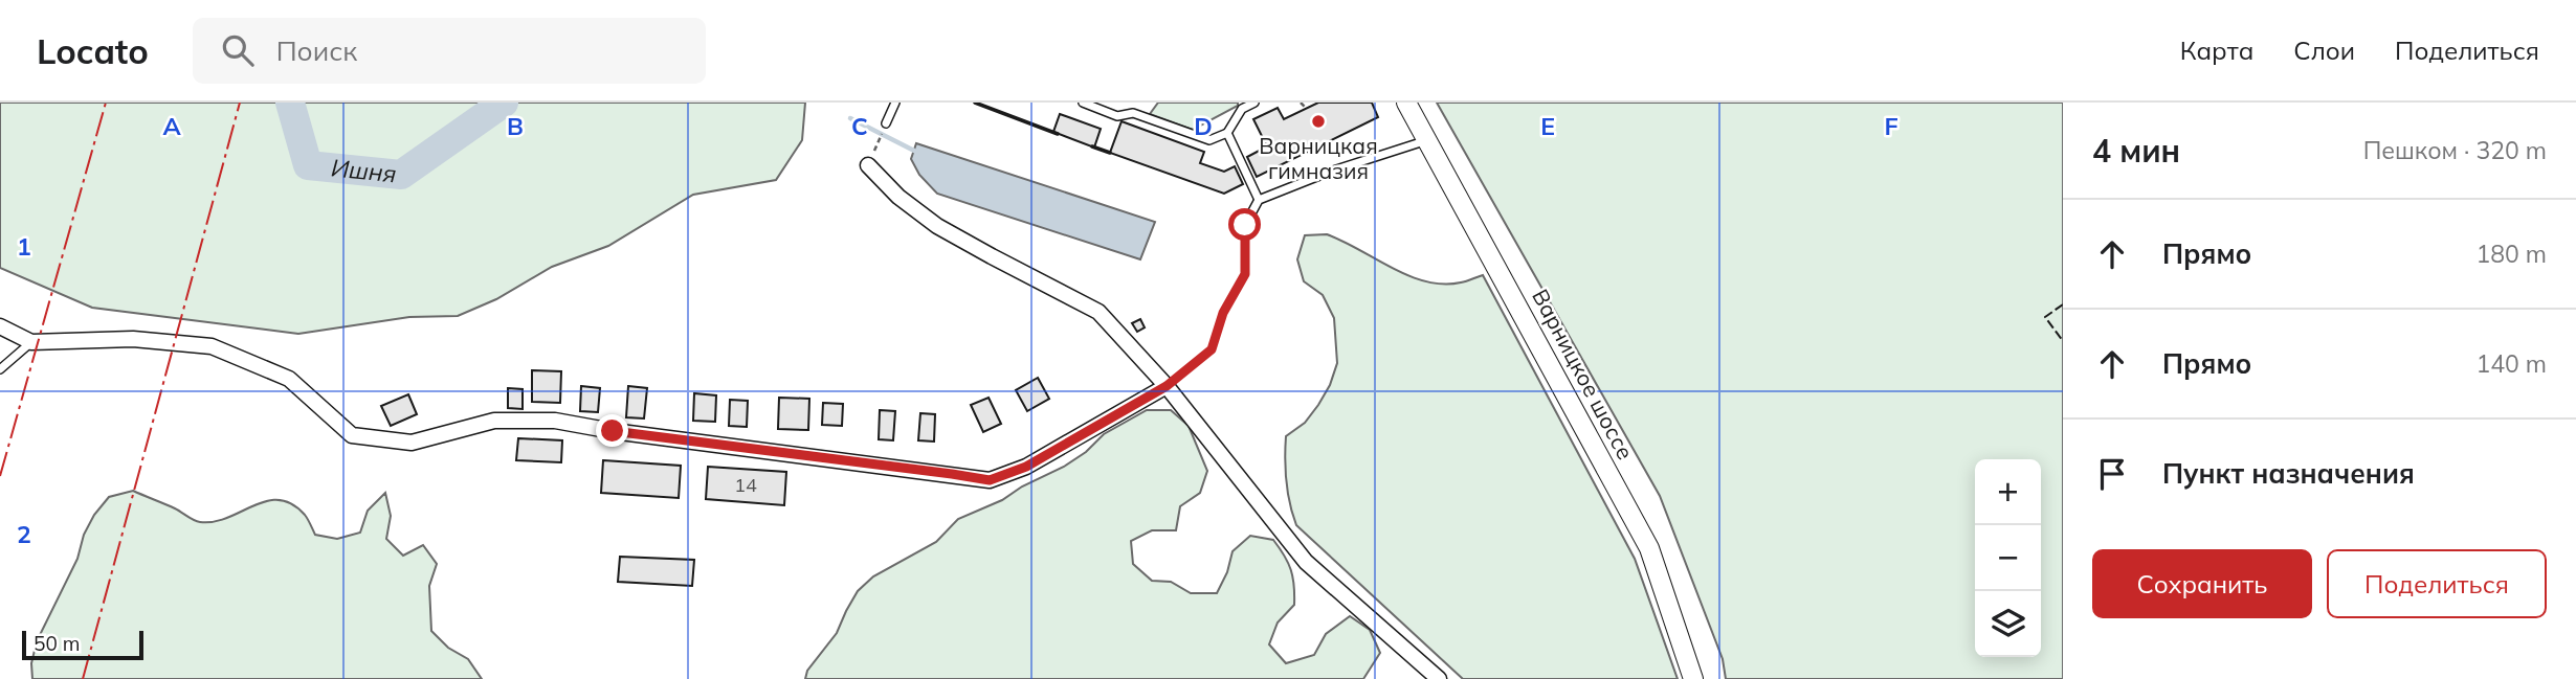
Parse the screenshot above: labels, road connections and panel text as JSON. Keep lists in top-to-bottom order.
{
  "streets": {
    "street": ["Варницкое шоссе"]
  },
  "water": ["Ишня"],
  "places": ["Варницкая гимназия"],
  "house_numbers": ["14"],
  "scale_bar": "50 m",
  "page": {
    "header": "Locato",
    "search": "Поиск",
    "nav": ["Карта", "Слои", "Поделиться"],
    "heading": ["4 мин", "Пешком · 320 m"],
    "list": [
      ["Прямо", "180 m"],
      ["Прямо", "140 m"],
      "Пункт назначения"
    ],
    "map_buttons": ["+", "−"],
    "buttons": ["Сохранить", "Поделиться"],
    "scale": "50 m"
  },
  "grid": {
    "columns": [
      "A",
      "B",
      "C",
      "D",
      "E",
      "F"
    ],
    "rows": ["1", "2"]
  }
}
